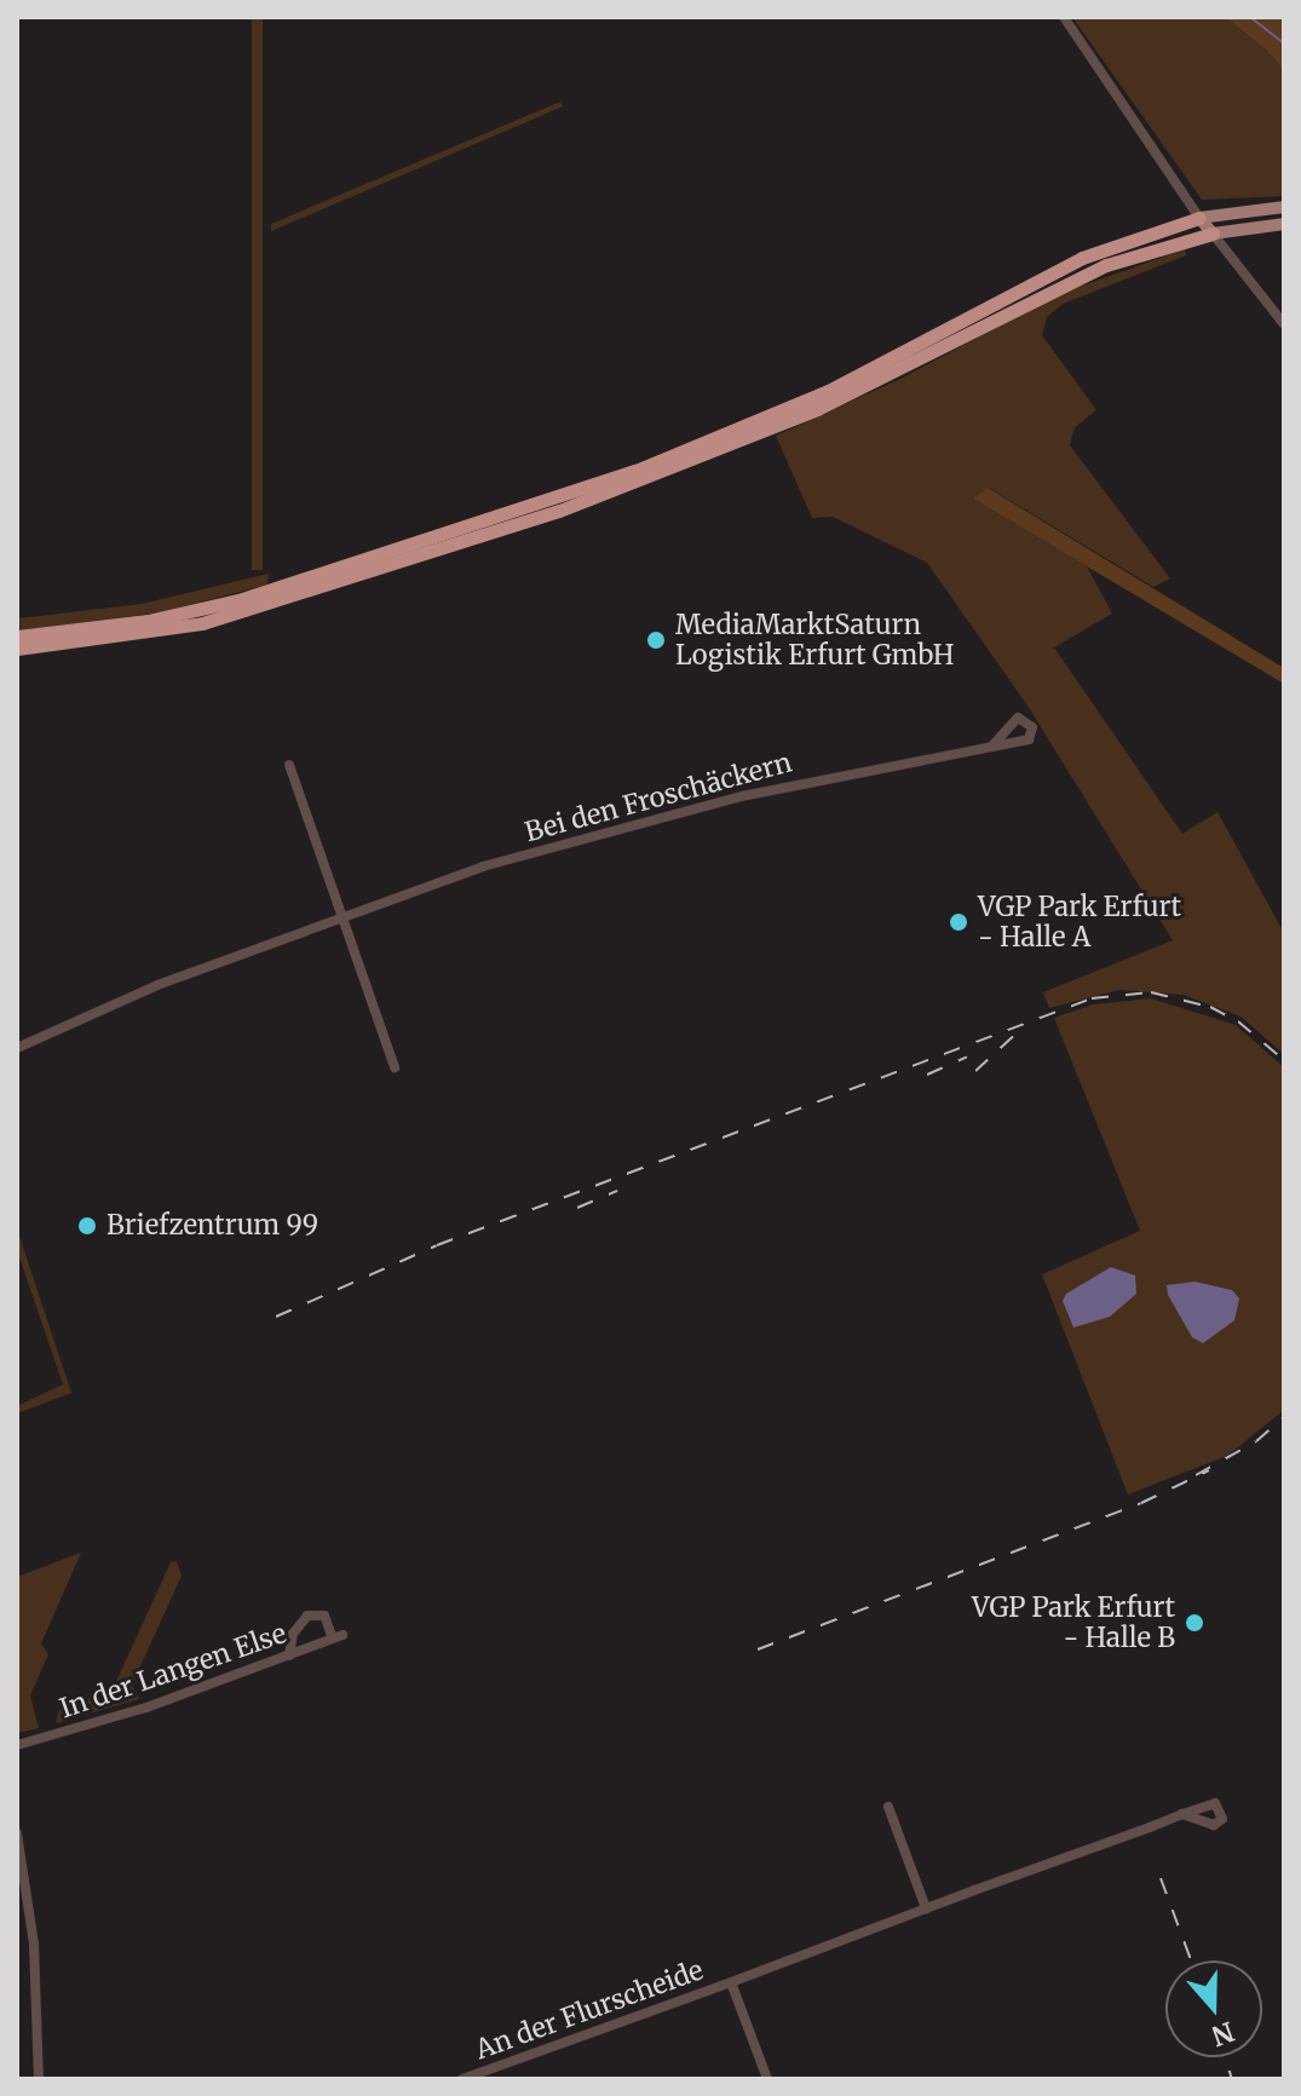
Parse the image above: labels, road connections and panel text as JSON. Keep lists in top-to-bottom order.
{
  "streets": {
    "street": ["Bei den Froschäckern", "In der Langen Else", "An der Flurscheide"]
  },
  "places": [
    "MediaMarktSaturn Logistik Erfurt GmbH",
    "VGP Park Erfurt - Halle A",
    "Briefzentrum 99",
    "VGP Park Erfurt - Halle B"
  ],
  "north": "bottom"
}
